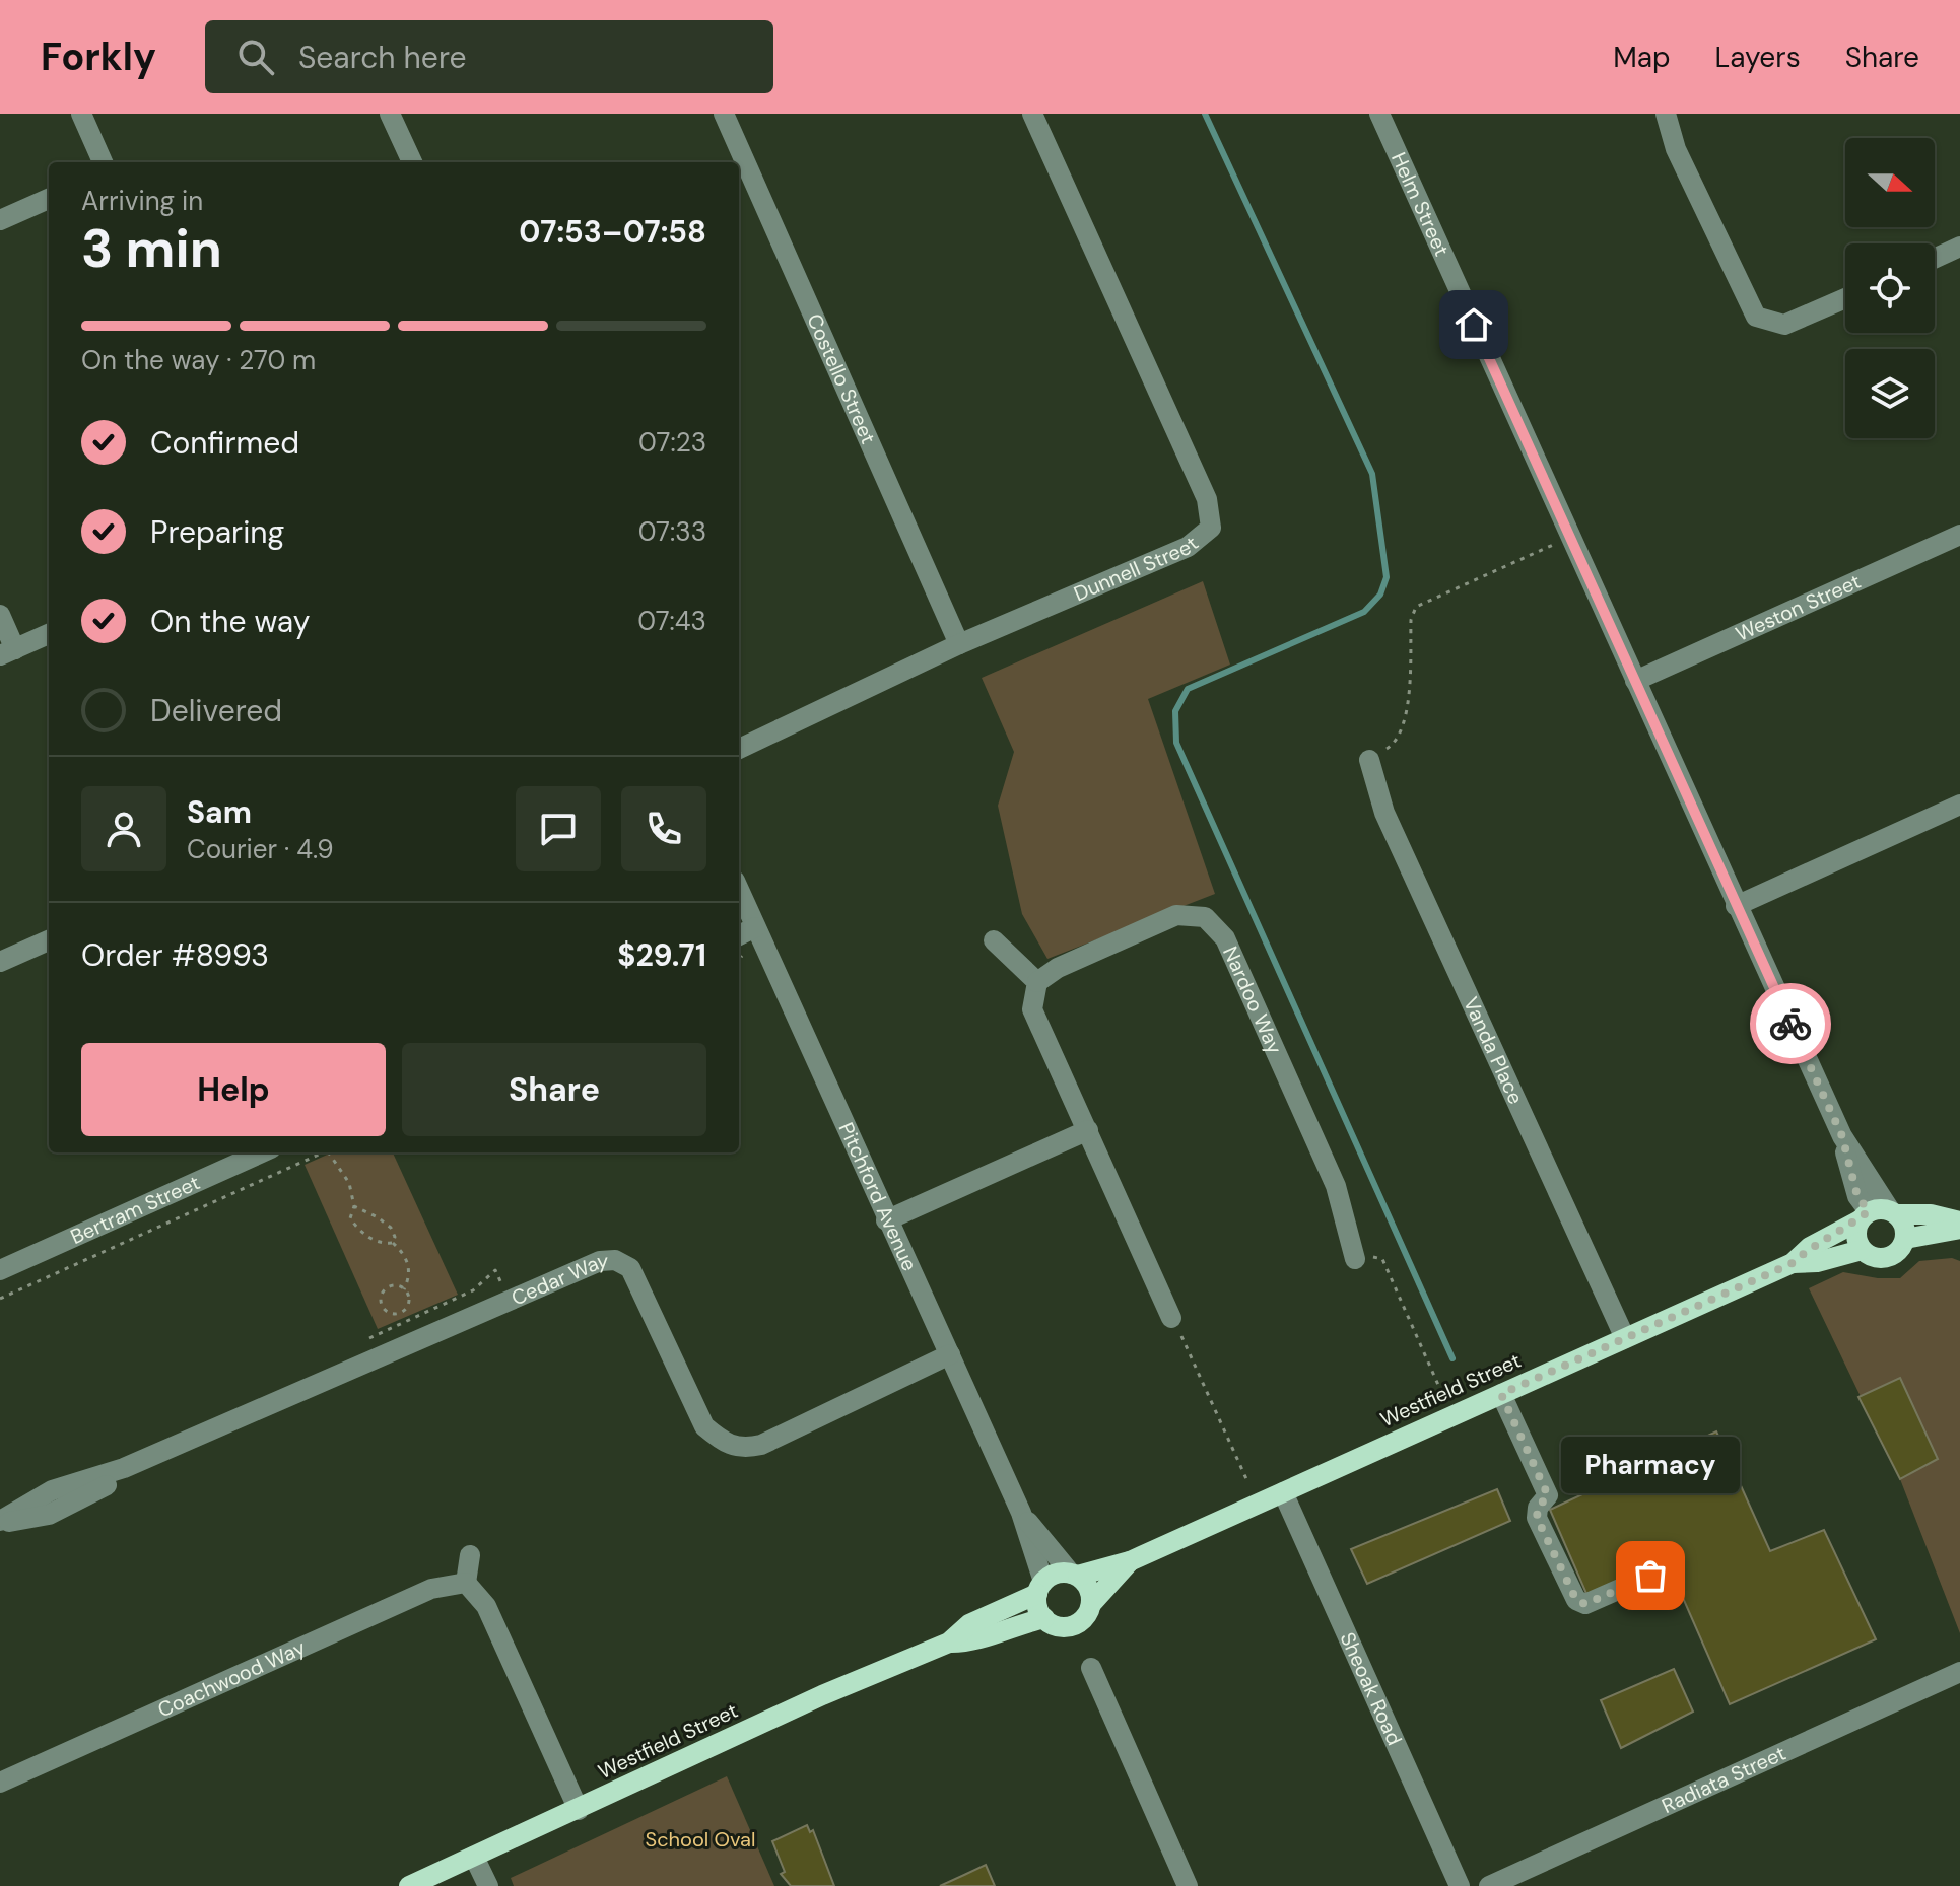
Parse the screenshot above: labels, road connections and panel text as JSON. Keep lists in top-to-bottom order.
{
  "streets": {
    "main road": ["Westfield Street"],
    "street": [
      "Helm Street",
      "Costello Street",
      "Dunnell Street",
      "Weston Street",
      "Nardoo Way",
      "Vanda Place",
      "Pitchford Avenue",
      "Bertram Street",
      "Cedar Way",
      "Coachwood Way",
      "Sheoak Road",
      "Radiata Street"
    ]
  },
  "crossings": [
    ["Helm Street", "Weston Street"],
    ["Helm Street", "Westfield Street"],
    ["Costello Street", "Dunnell Street"],
    ["Vanda Place", "Westfield Street"],
    ["Pitchford Avenue", "Cedar Way"],
    ["Pitchford Avenue", "Westfield Street"],
    ["Westfield Street", "Sheoak Road"]
  ],
  "parks": ["School Oval"],
  "places": ["Pharmacy"],
  "north": "right",
  "page": {
    "header": "Forkly",
    "search": "Search here",
    "nav": ["Map", "Layers", "Share"],
    "heading": ["3 min", "Arriving in", "07:53–07:58"],
    "panel": [
      "Sam",
      "Courier · 4.9",
      "Order #8993",
      "$29.71"
    ],
    "bar": "On the way · 270 m",
    "list": [
      ["Confirmed", "07:23"],
      ["Preparing", "07:33"],
      ["On the way", "07:43"],
      "Delivered"
    ],
    "buttons": ["Help", "Share"],
    "bubble": "Pharmacy"
  }
}
